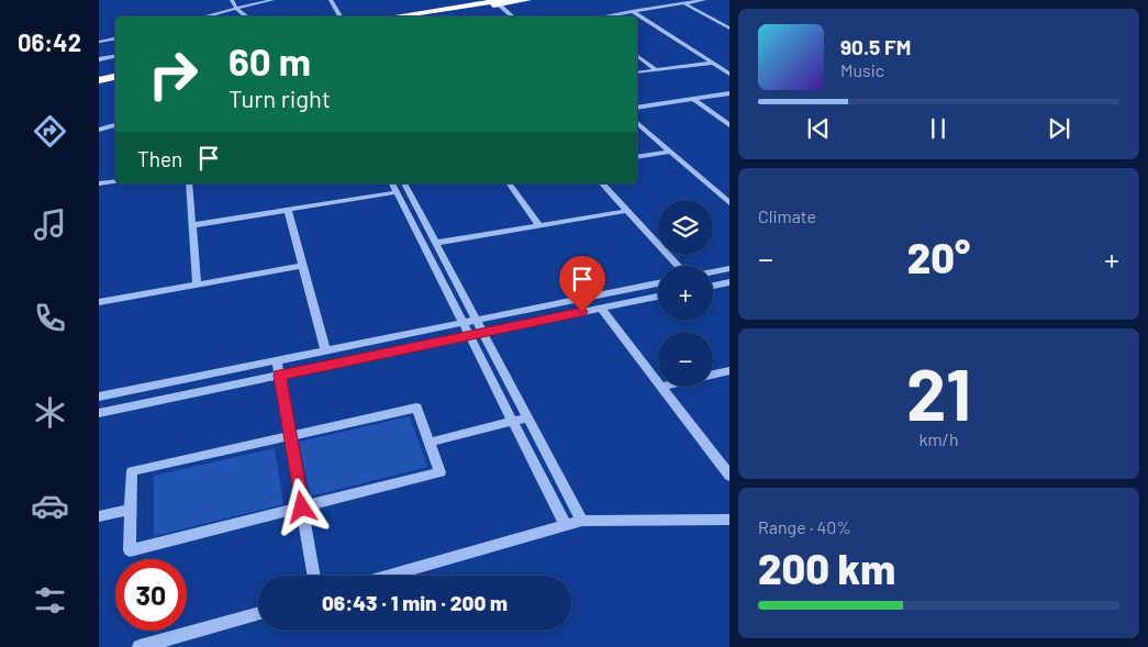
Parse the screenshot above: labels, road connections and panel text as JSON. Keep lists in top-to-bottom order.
{
  "page": {
    "tabs": "06:42",
    "turn": ["60 m", "Turn right"],
    "song": ["90.5 FM", "Music"],
    "then": "Then",
    "tile": [
      "Climate",
      ["21", "km/h"],
      ["Range · 40%", "200 km"]
    ],
    "map_buttons": ["+", "−"],
    "heat": ["−", "20°", "+"],
    "limit": "30",
    "trip": "06:43 · 1 min · 200 m"
  }
}
